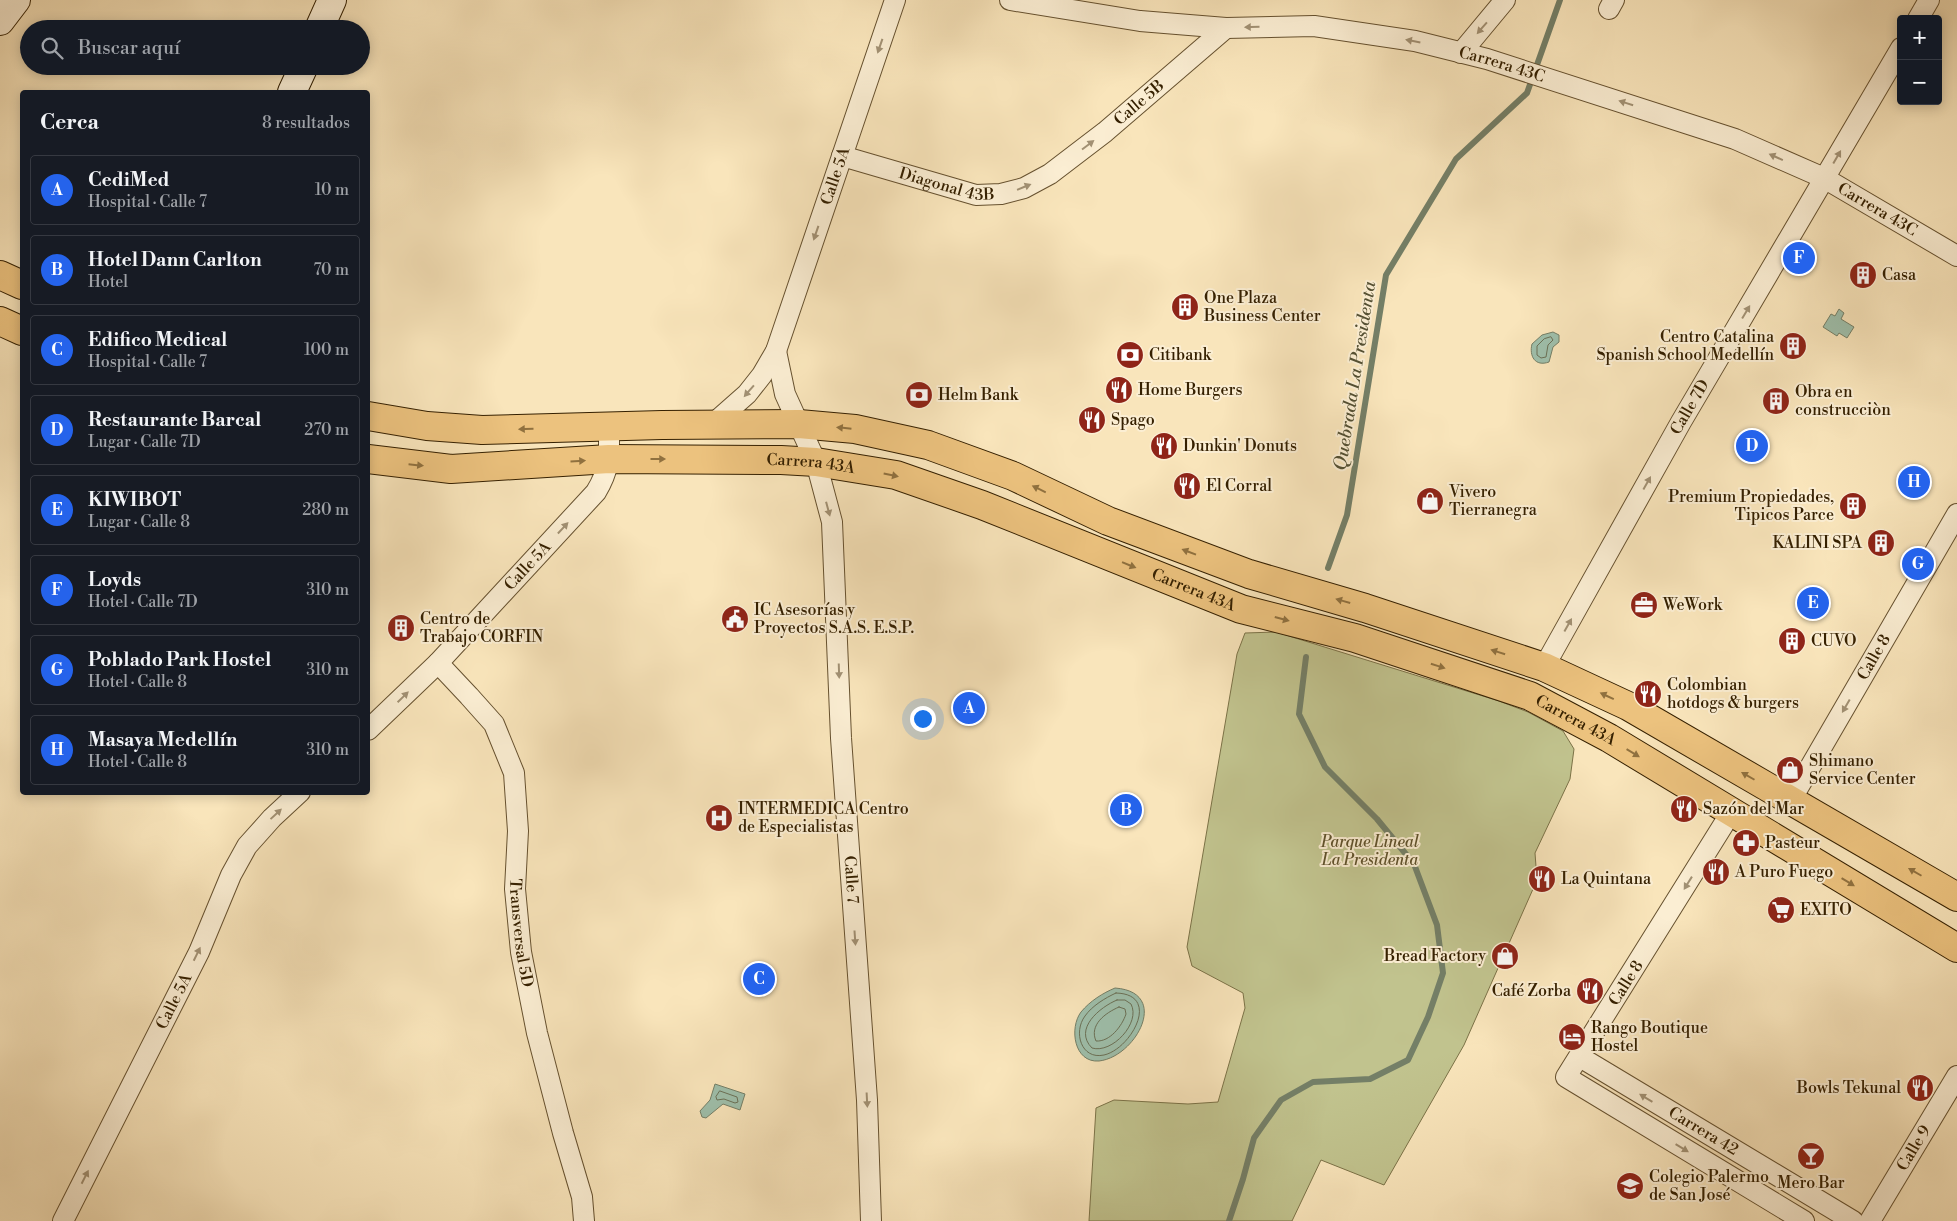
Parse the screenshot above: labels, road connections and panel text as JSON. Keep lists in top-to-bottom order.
{
  "streets": {
    "main road": ["Carrera 43A"],
    "street": [
      "Carrera 43C",
      "Calle 5B",
      "Calle 5A",
      "Diagonal 43B",
      "Calle 7D",
      "Calle 8",
      "Calle 7",
      "Transversal 5D",
      "Carrera 42",
      "Calle 9"
    ]
  },
  "crossings": [
    ["Carrera 43C", "Calle 5B"],
    ["Carrera 43C", "Calle 7D"],
    ["Calle 5B", "Diagonal 43B"],
    ["Calle 5A", "Diagonal 43B"],
    ["Calle 5A", "Carrera 43A"],
    ["Calle 5A", "Transversal 5D"],
    ["Calle 7D", "Carrera 43A"],
    ["Carrera 43A", "Calle 8"],
    ["Carrera 43A", "Calle 7"],
    ["Calle 8", "Carrera 42"]
  ],
  "one_way": [
    "Carrera 43C",
    "Calle 5B",
    "Diagonal 43B",
    "Calle 7D",
    "Calle 8",
    "Calle 7"
  ],
  "water": ["Quebrada La Presidenta"],
  "parks": ["Parque Lineal La Presidenta"],
  "places": {
    "building": [
      "Casa",
      "One Plaza Business Center",
      "Centro Catalina Spanish School Medellín",
      "Obra en construcciòn",
      "Premium Propiedades, Tipicos Parce",
      "KALINI SPA",
      "Centro de Trabajo CORFIN",
      "CUVO"
    ],
    "bank": ["Citibank", "Helm Bank"],
    "restaurant": [
      "Home Burgers",
      "Spago",
      "Dunkin' Donuts",
      "El Corral",
      "Colombian hotdogs & burgers",
      "Sazón del Mar",
      "A Puro Fuego",
      "La Quintana",
      "Café Zorba",
      "Bowls Tekunal"
    ],
    "shop": ["Vivero Tierranegra", "Shimano Service Center", "Bread Factory"],
    "office": ["WeWork"],
    "public building": ["IC Asesorías y Proyectos S.A.S. E.S.P."],
    "hospital": ["INTERMEDICA Centro de Especialistas"],
    "pharmacy": ["Pasteur"],
    "supermarket": ["EXITO"],
    "hotel": ["Rango Boutique Hostel"],
    "bar": ["Mero Bar"],
    "school or university": ["Colegio Palermo de San José"]
  },
  "page": {
    "map_buttons": ["+", "−"],
    "search": "Buscar aquí",
    "heading": ["Cerca", "8 resultados"],
    "list": [
      {
        "mark": "A",
        "name": "CediMed",
        "note": "Hospital · Calle 7",
        "value": "10 m"
      },
      {
        "mark": "B",
        "name": "Hotel Dann Carlton",
        "note": "Hotel",
        "value": "70 m"
      },
      {
        "mark": "C",
        "name": "Edifico Medical",
        "note": "Hospital · Calle 7",
        "value": "100 m"
      },
      {
        "mark": "D",
        "name": "Restaurante Barcal",
        "note": "Lugar · Calle 7D",
        "value": "270 m"
      },
      {
        "mark": "E",
        "name": "KIWIBOT",
        "note": "Lugar · Calle 8",
        "value": "280 m"
      },
      {
        "mark": "F",
        "name": "Loyds",
        "note": "Hotel · Calle 7D",
        "value": "310 m"
      },
      {
        "mark": "G",
        "name": "Poblado Park Hostel",
        "note": "Hotel · Calle 8",
        "value": "310 m"
      },
      {
        "mark": "H",
        "name": "Masaya Medellín",
        "note": "Hotel · Calle 8",
        "value": "310 m"
      }
    ],
    "pins": [
      "F",
      "D",
      "H",
      "G",
      "E",
      "A",
      "B",
      "C"
    ]
  }
}
